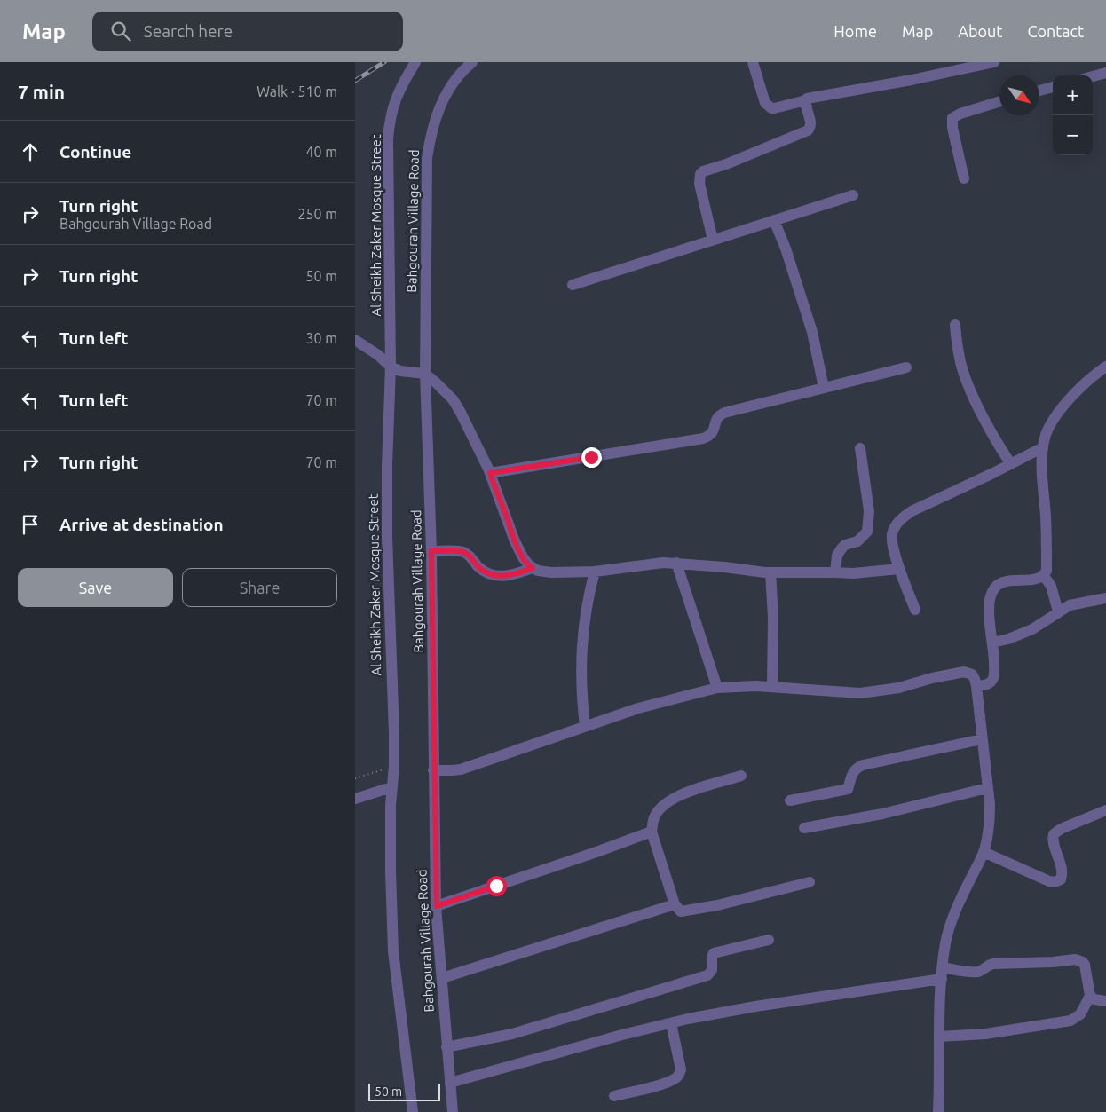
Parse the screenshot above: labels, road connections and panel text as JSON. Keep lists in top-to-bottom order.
{
  "streets": {
    "street": ["Bahgourah Village Road", "Al Sheikh Zaker Mosque Street"]
  },
  "scale_bar": "50 m",
  "north": "bottom right",
  "page": {
    "header": "Map",
    "search": "Search here",
    "nav": [
      "Home",
      "Map",
      "About",
      "Contact"
    ],
    "heading": ["7 min", "Walk · 510 m"],
    "map_buttons": ["+", "−"],
    "list": [
      ["Continue", "40 m"],
      ["Turn right", "Bahgourah Village Road", "250 m"],
      ["Turn right", "50 m"],
      ["Turn left", "30 m"],
      ["Turn left", "70 m"],
      ["Turn right", "70 m"],
      "Arrive at destination"
    ],
    "buttons": ["Save", "Share"],
    "scale": "50 m"
  }
}
